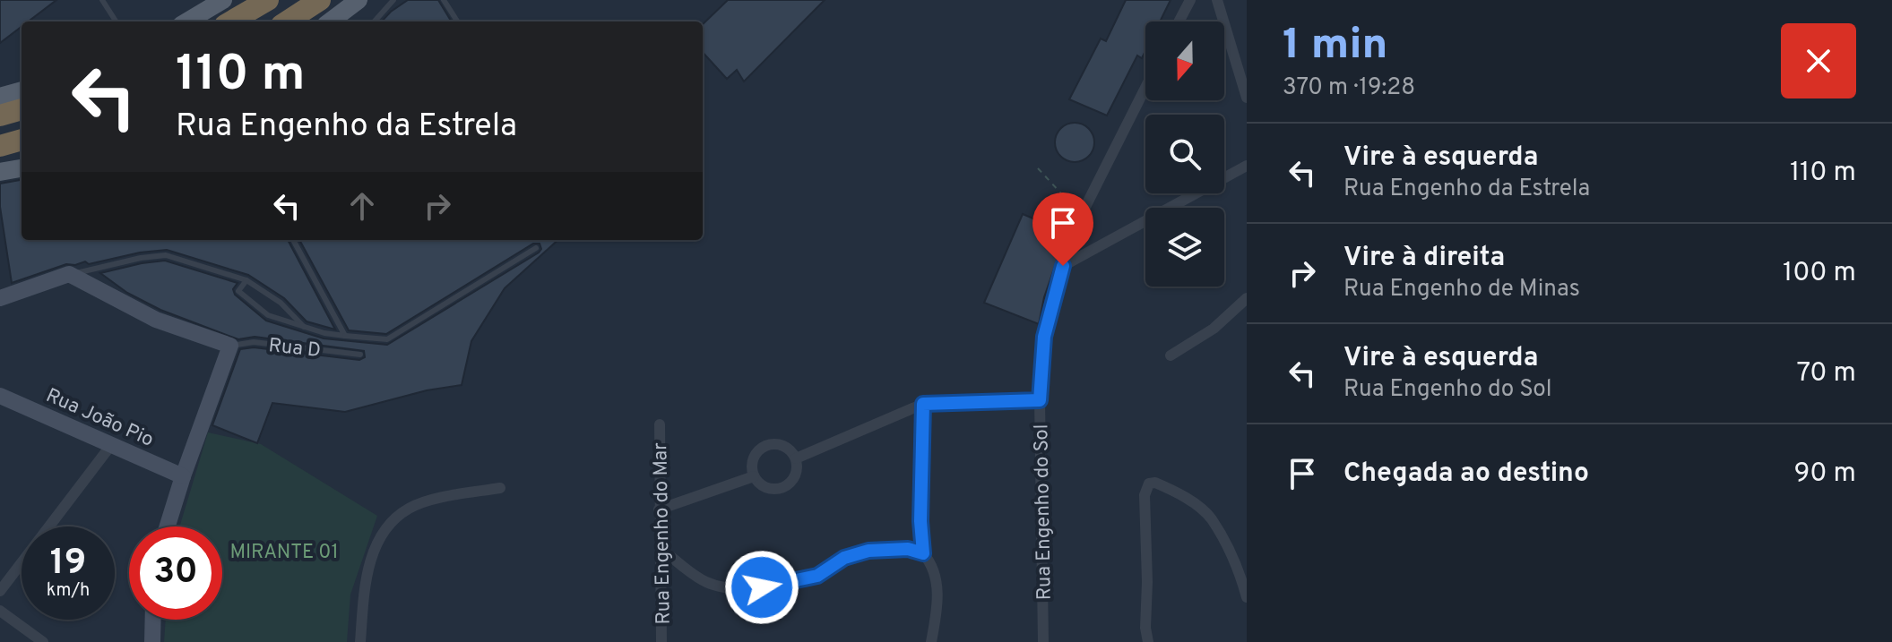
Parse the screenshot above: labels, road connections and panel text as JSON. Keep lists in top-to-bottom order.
{
  "streets": {
    "street": ["Rua João Pio", "Rua Engenho do Sol", "Rua Engenho do Mar"],
    "lane": ["Rua D"]
  },
  "parks": ["MIRANTE 01"],
  "north": "bottom",
  "page": {
    "heading": ["1 min", "370 m · 19:28"],
    "turn": ["110 m", "Rua Engenho da Estrela"],
    "list": [
      {
        "name": "Vire à esquerda",
        "note": "Rua Engenho da Estrela",
        "value": "110 m"
      },
      {
        "name": "Vire à direita",
        "note": "Rua Engenho de Minas",
        "value": "100 m"
      },
      {
        "name": "Vire à esquerda",
        "note": "Rua Engenho do Sol",
        "value": "70 m"
      },
      {
        "name": "Chegada ao destino",
        "value": "90 m"
      }
    ],
    "speed": "19 km/h",
    "limit": "30"
  }
}
